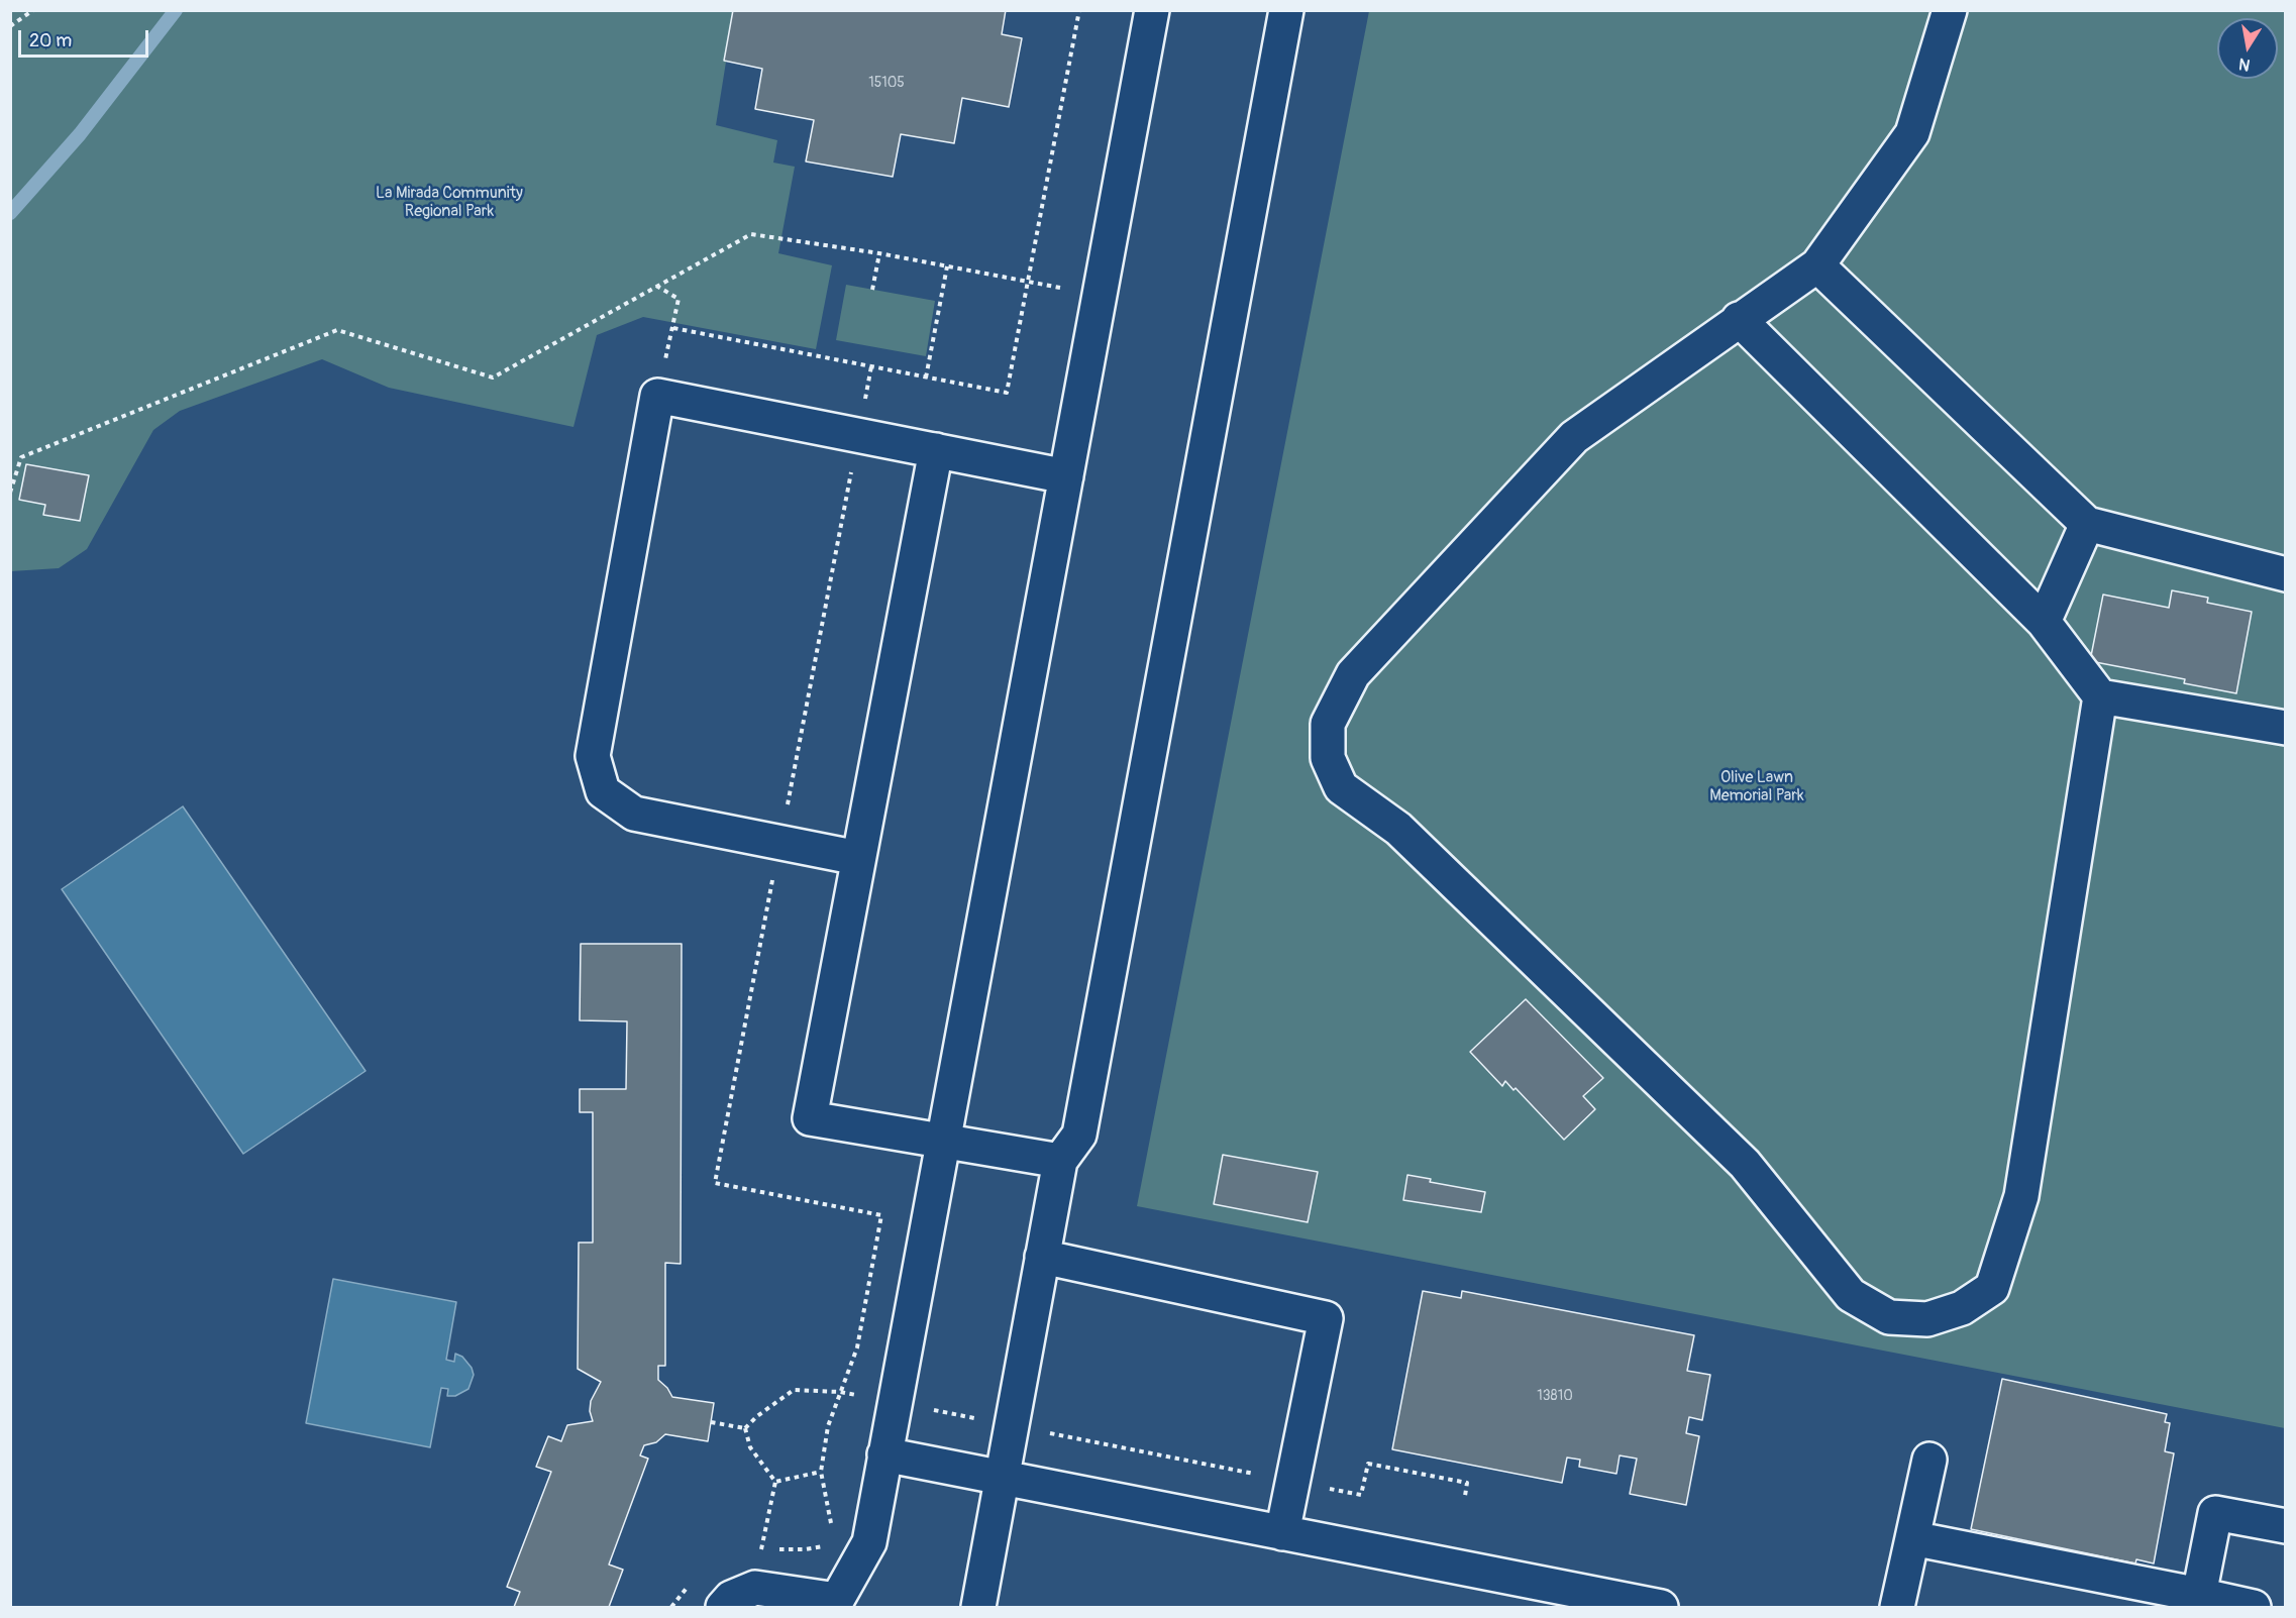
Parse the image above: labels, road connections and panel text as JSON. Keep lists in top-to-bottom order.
{
  "parks": ["La Mirada Community Regional Park", "Olive Lawn Memorial Park"],
  "house_numbers": ["15105", "13810"],
  "scale_bar": "20 m",
  "north": "bottom"
}
